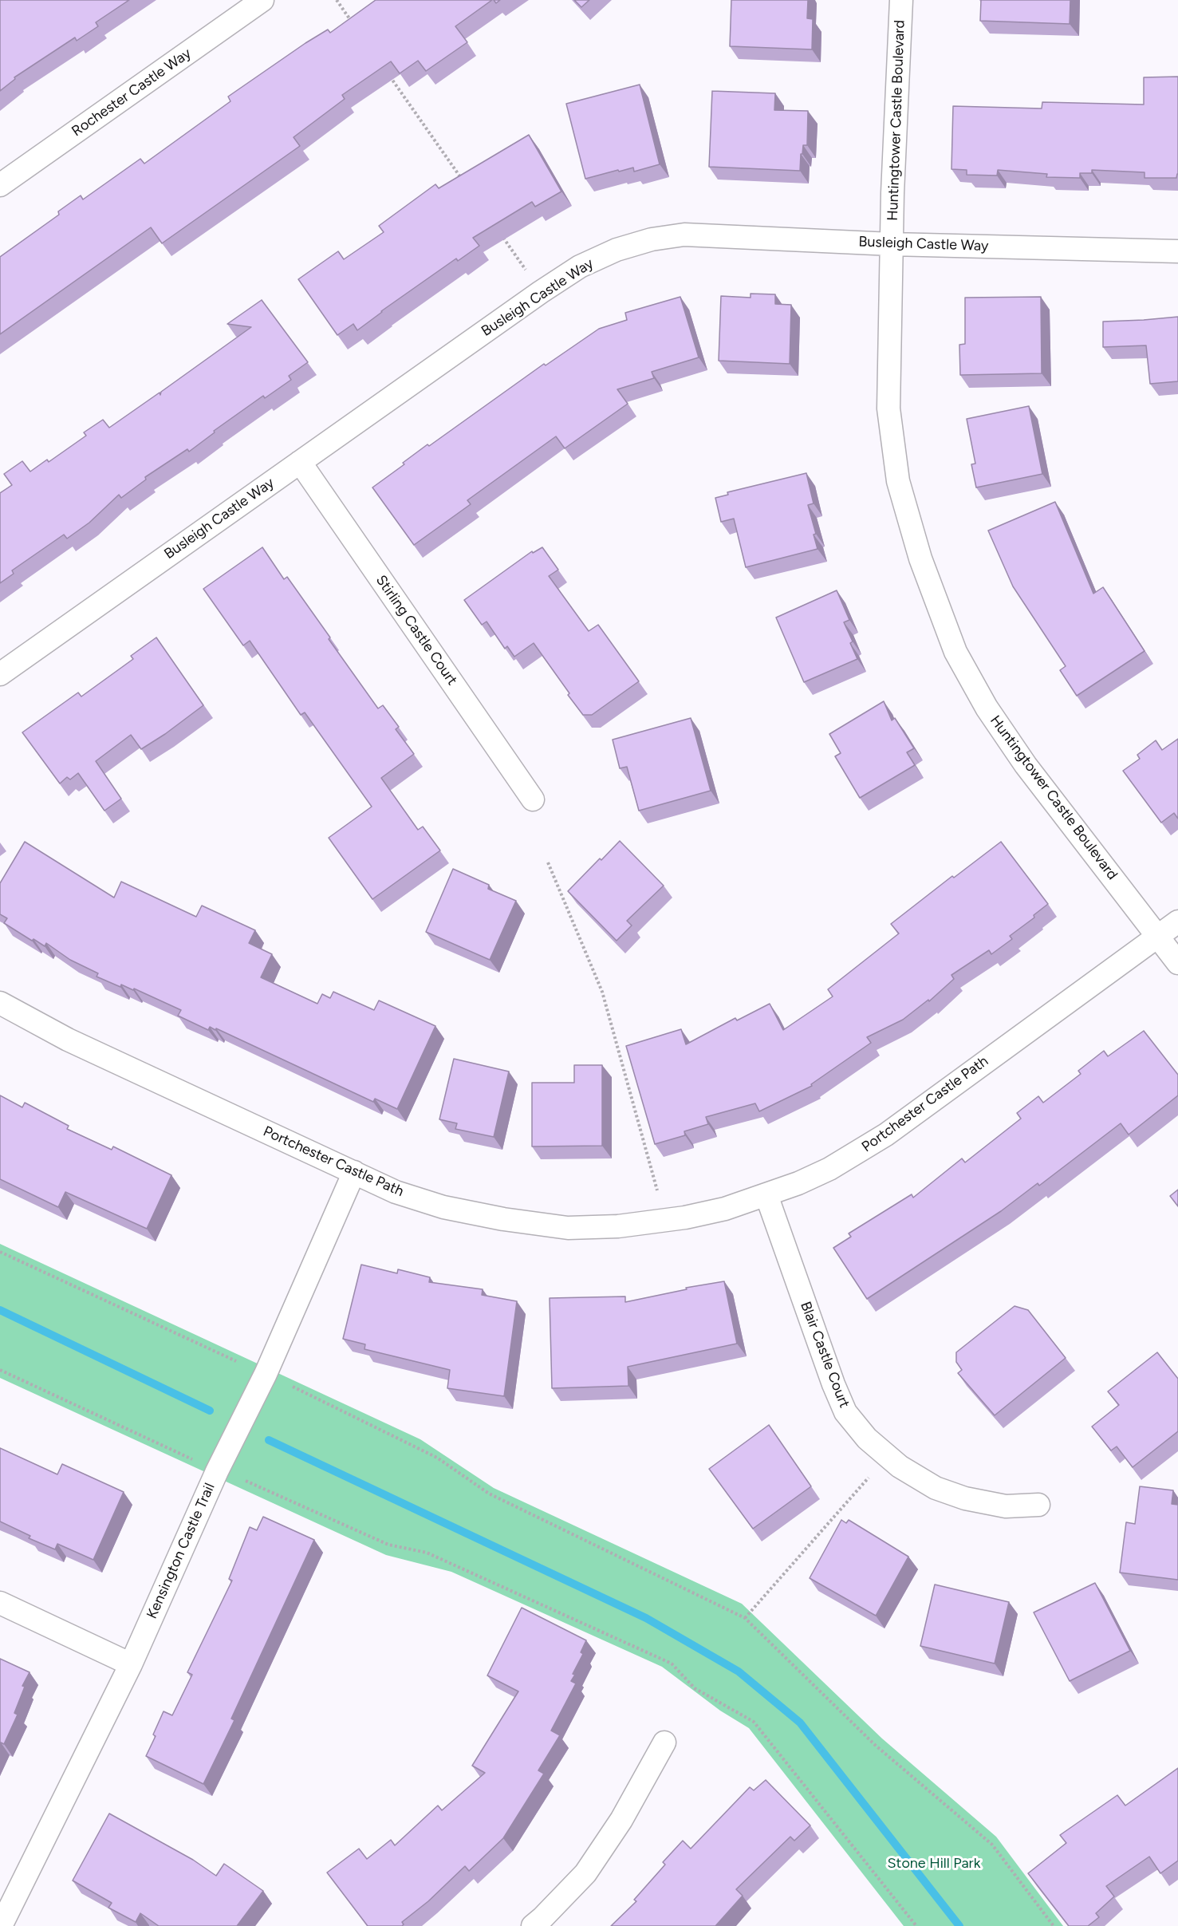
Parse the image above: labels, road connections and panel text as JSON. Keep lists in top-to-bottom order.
{
  "streets": {
    "street": [
      "Rochester Castle Way",
      "Huntingtower Castle Boulevard",
      "Busleigh Castle Way",
      "Stirling Castle Court",
      "Portchester Castle Path",
      "Blair Castle Court",
      "Kensington Castle Trail"
    ]
  },
  "crossings": [
    ["Huntingtower Castle Boulevard", "Busleigh Castle Way"],
    ["Huntingtower Castle Boulevard", "Portchester Castle Path"],
    ["Busleigh Castle Way", "Stirling Castle Court"],
    ["Portchester Castle Path", "Blair Castle Court"],
    ["Portchester Castle Path", "Kensington Castle Trail"]
  ],
  "parks": ["Stone Hill Park"]
}
